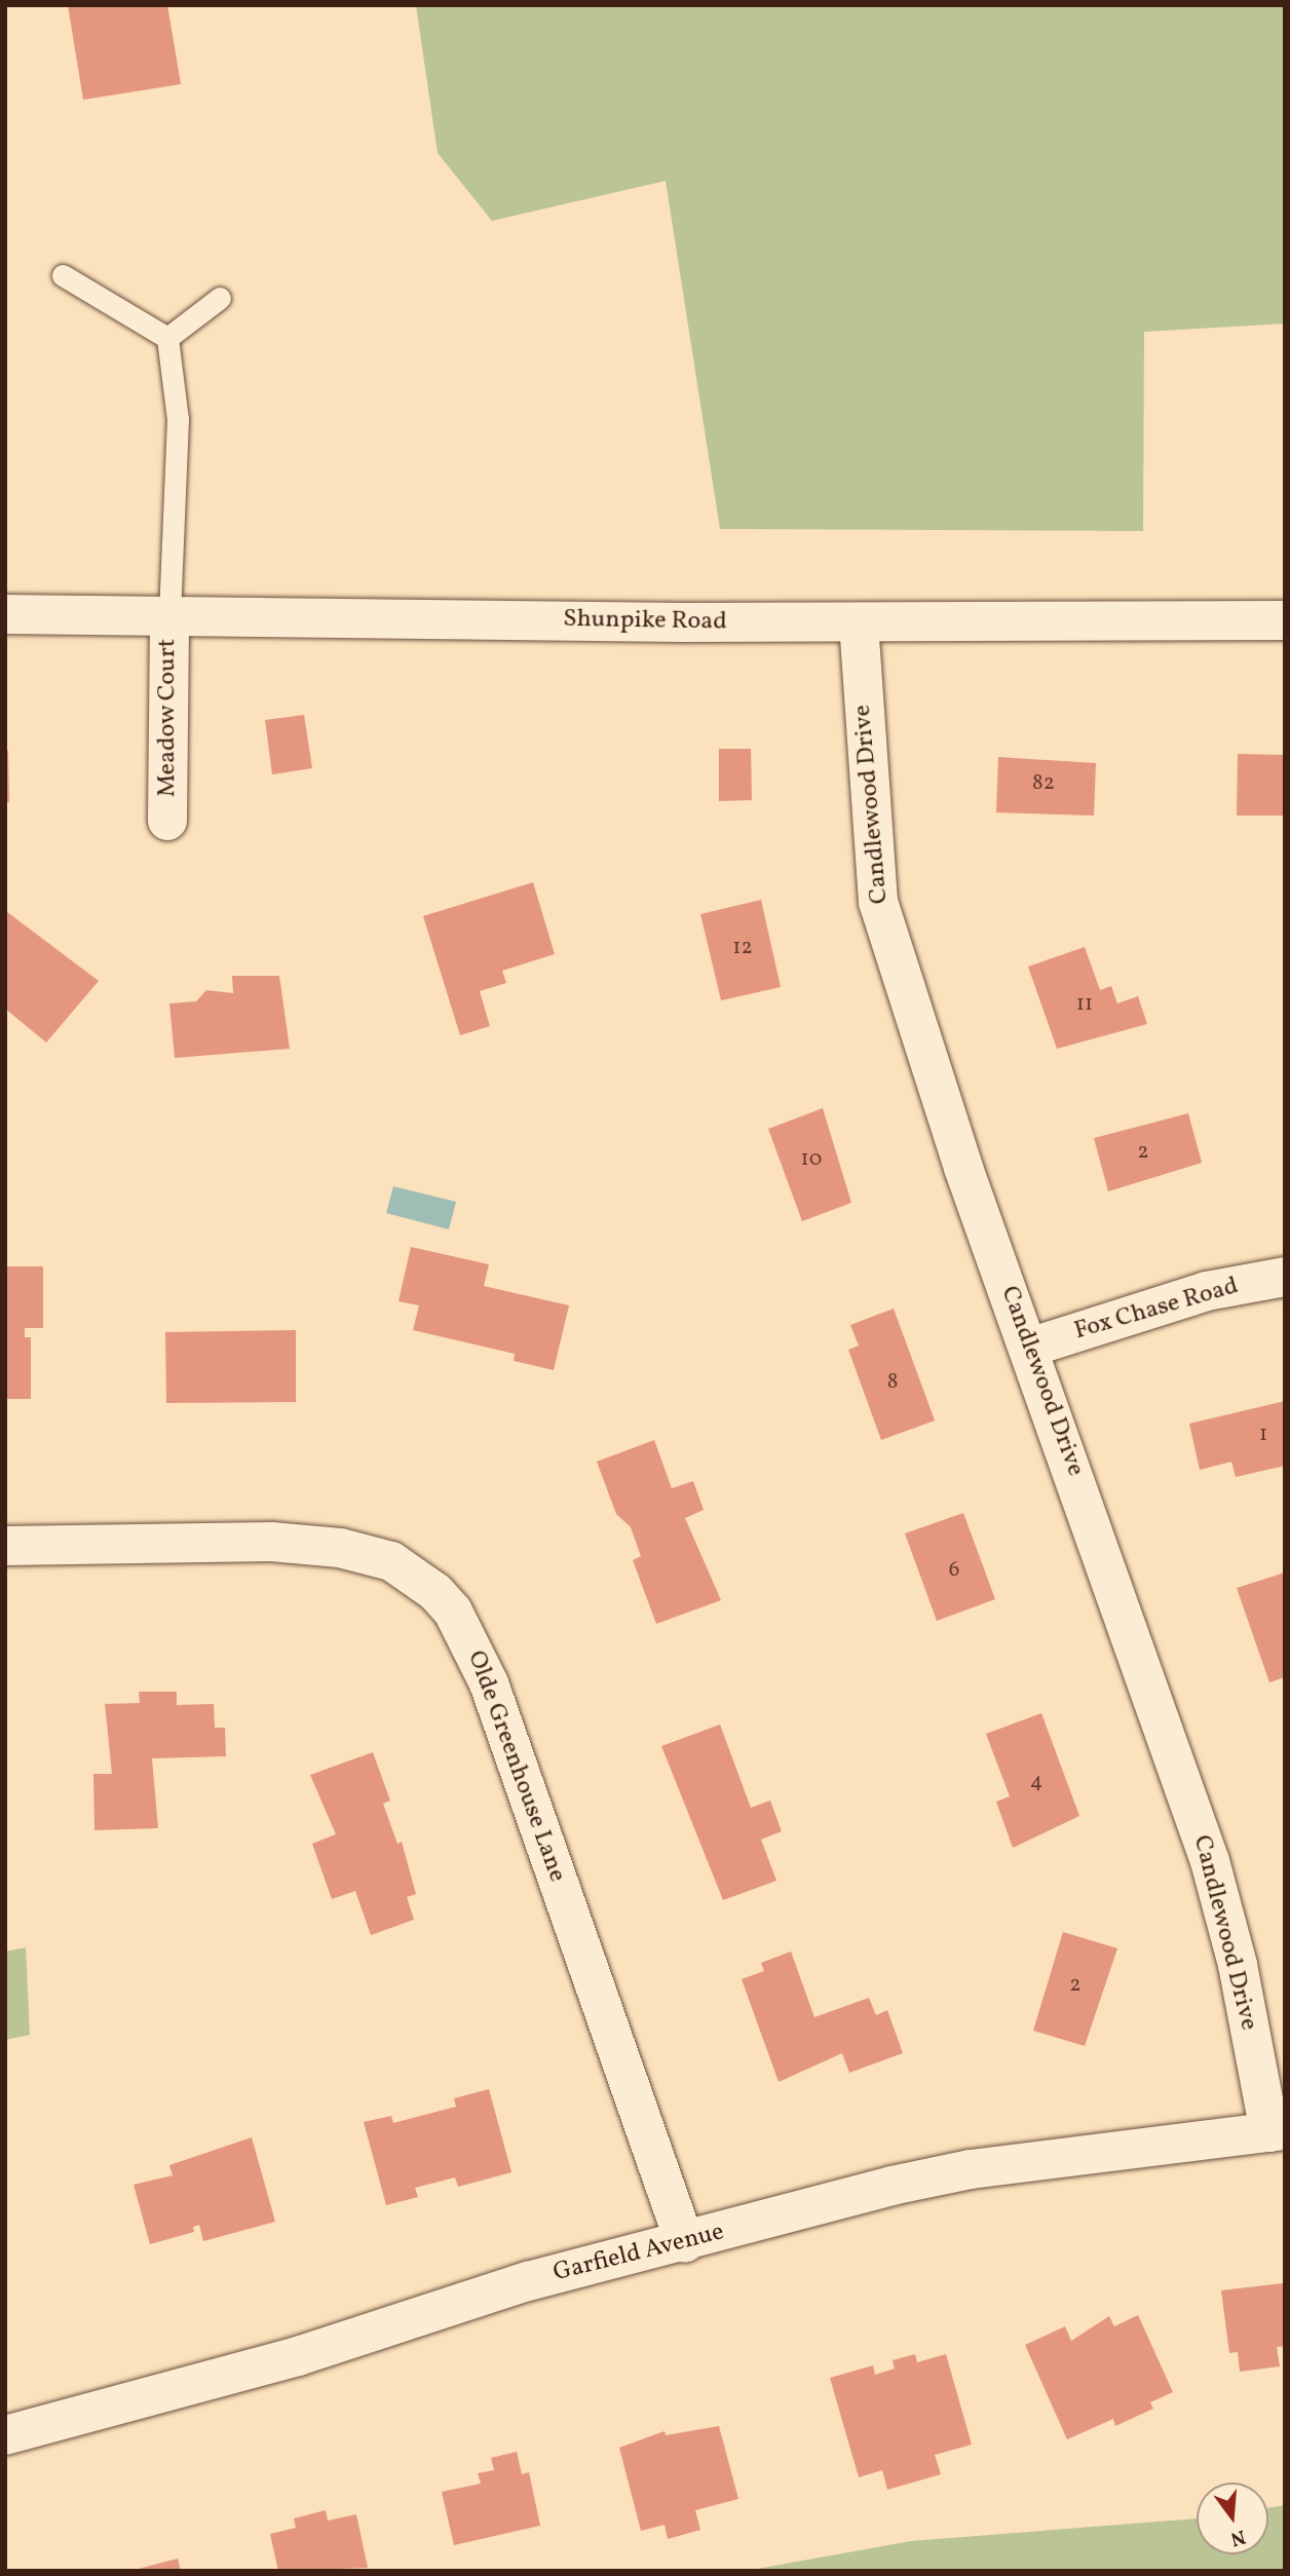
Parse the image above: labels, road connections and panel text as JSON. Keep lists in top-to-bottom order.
{
  "streets": {
    "street": [
      "Shunpike Road",
      "Meadow Court",
      "Candlewood Drive",
      "Fox Chase Road",
      "Olde Greenhouse Lane",
      "Garfield Avenue"
    ]
  },
  "crossings": [
    ["Shunpike Road", "Meadow Court"],
    ["Shunpike Road", "Candlewood Drive"],
    ["Candlewood Drive", "Fox Chase Road"],
    ["Candlewood Drive", "Garfield Avenue"],
    ["Olde Greenhouse Lane", "Garfield Avenue"]
  ],
  "house_numbers": [
    "82",
    "12",
    "11",
    "2",
    "10",
    "8",
    "1",
    "6",
    "4",
    "2"
  ],
  "north": "bottom"
}
